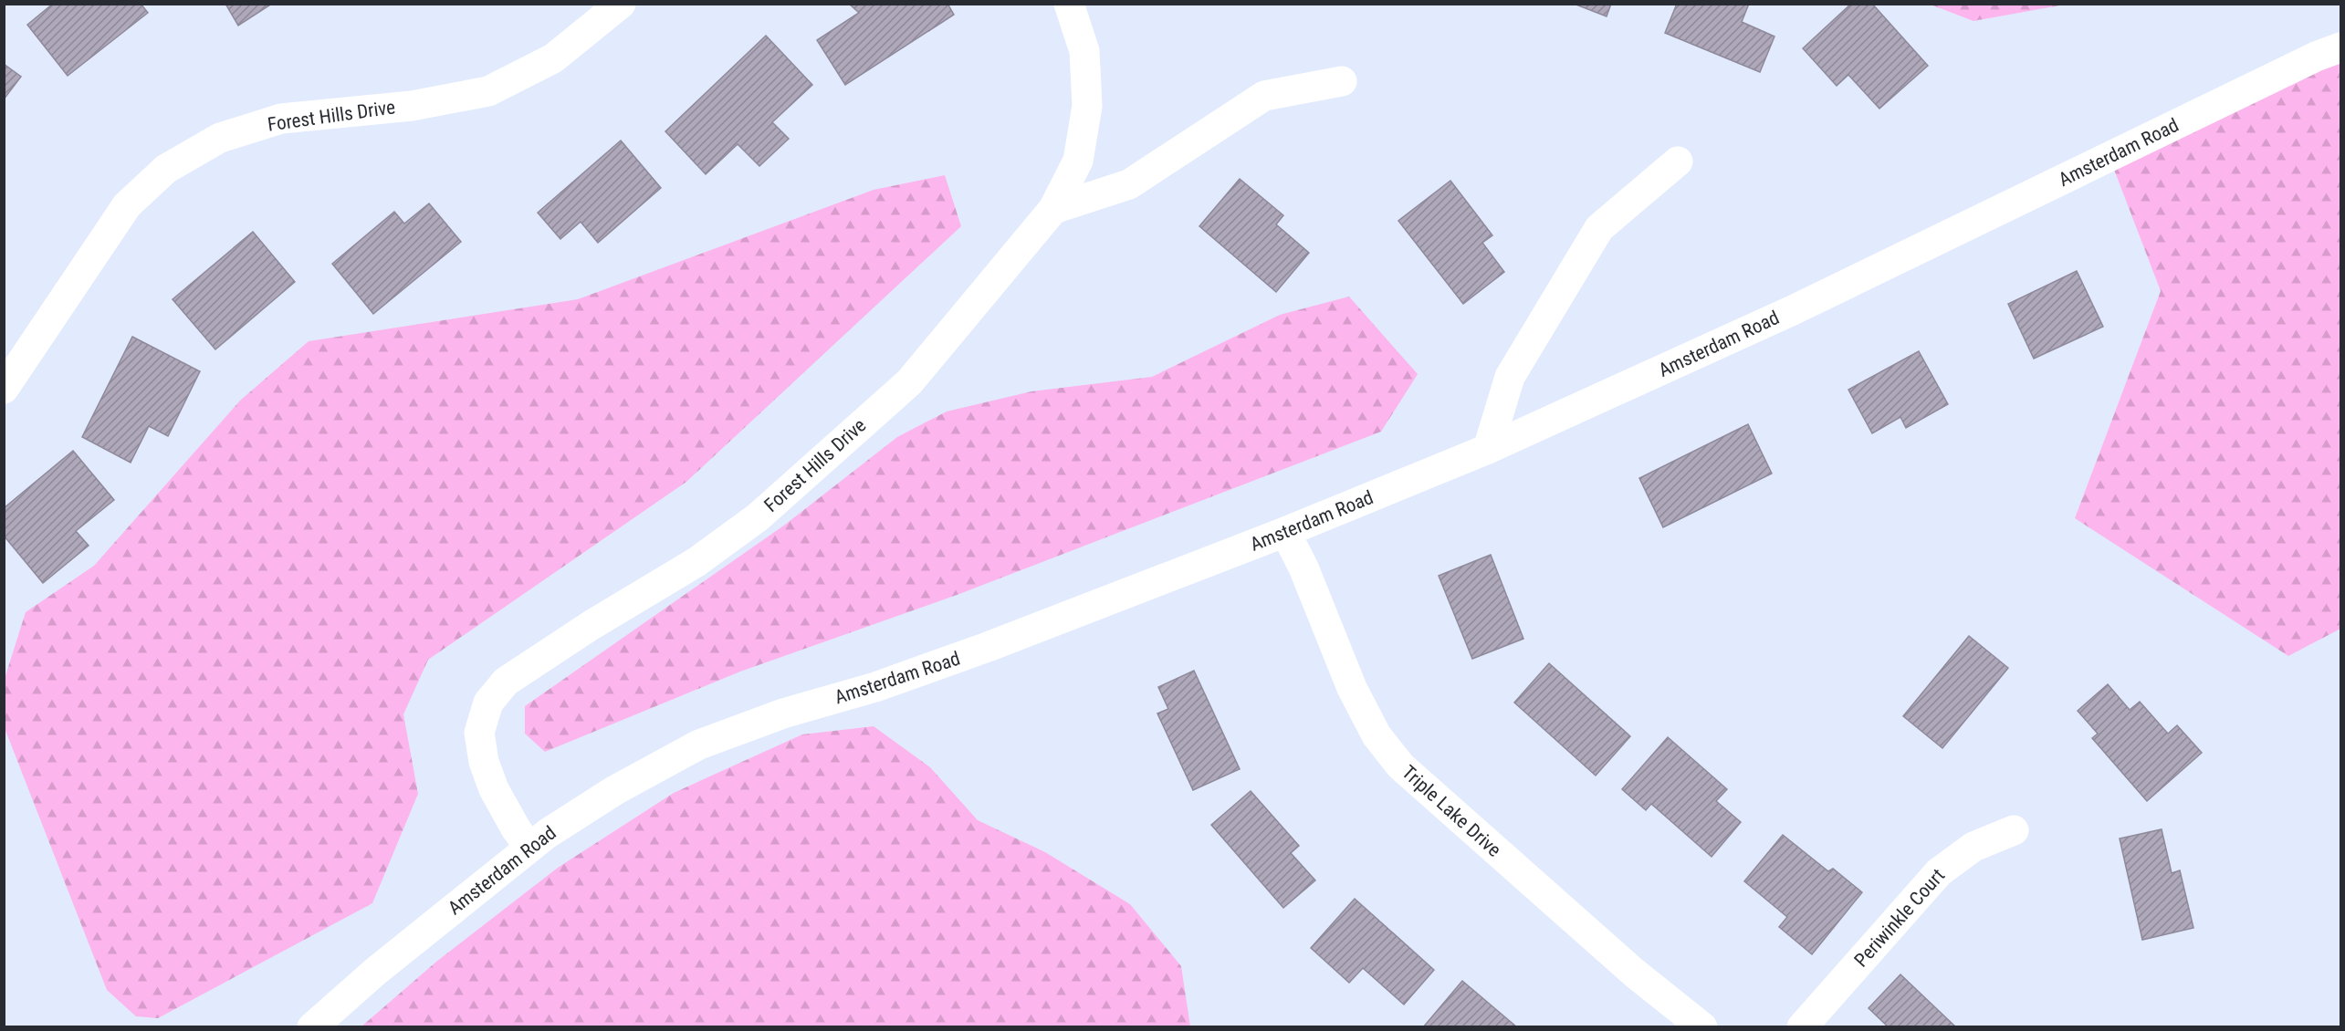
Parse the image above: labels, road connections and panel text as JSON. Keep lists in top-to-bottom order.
{
  "streets": {
    "street": [
      "Forest Hills Drive",
      "Amsterdam Road",
      "Triple Lake Drive",
      "Periwinkle Court"
    ]
  },
  "crossings": [
    ["Forest Hills Drive", "Amsterdam Road"],
    ["Amsterdam Road", "Triple Lake Drive"]
  ]
}
